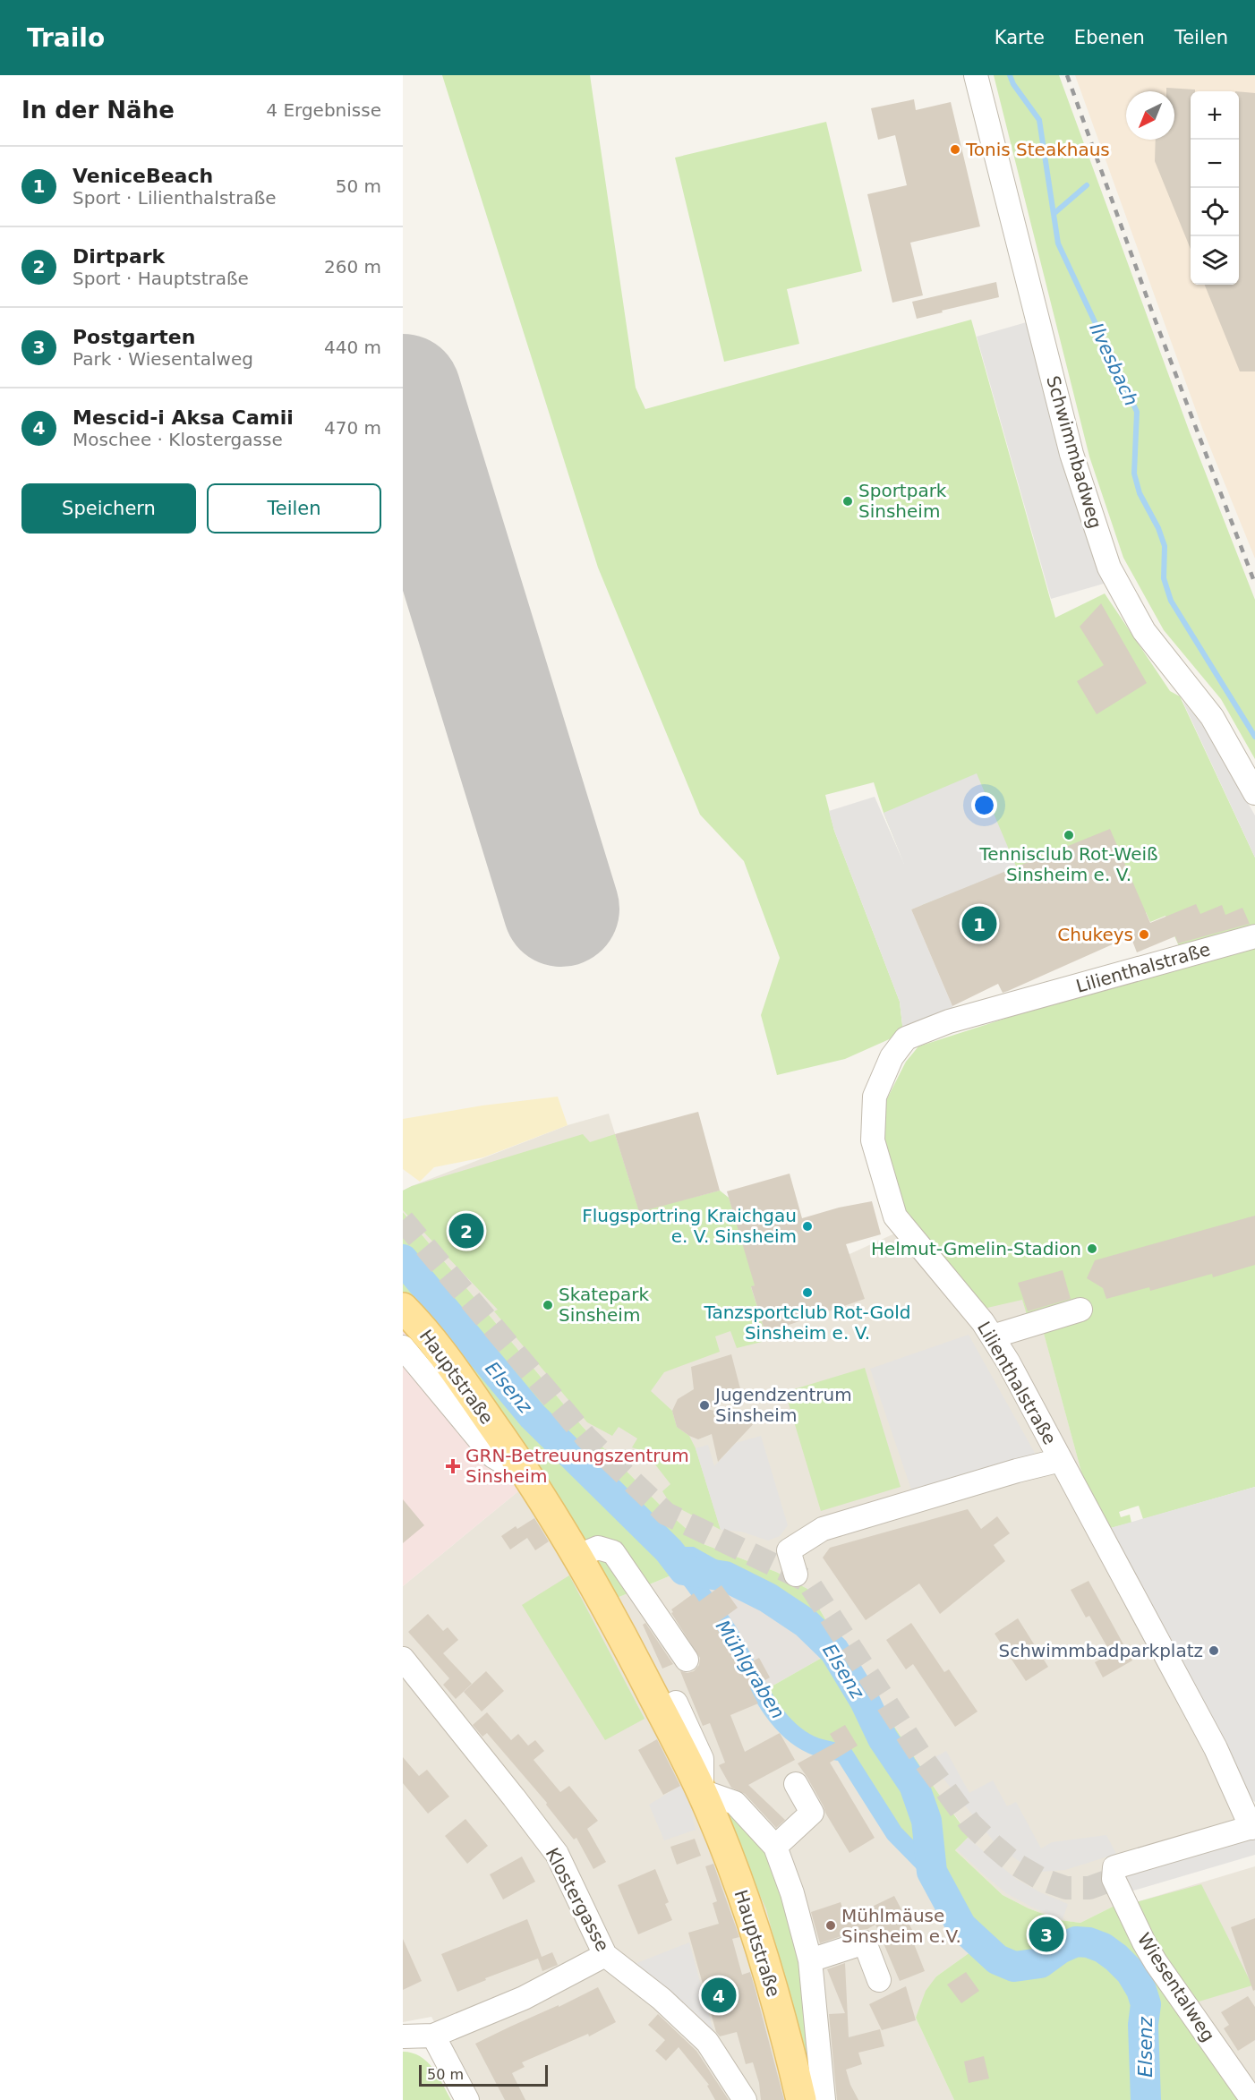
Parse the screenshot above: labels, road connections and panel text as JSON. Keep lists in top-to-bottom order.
{
  "streets": {
    "main road": ["Hauptstraße"],
    "street": [
      "Schwimmbadweg",
      "Lilienthalstraße",
      "Klostergasse",
      "Wiesentalweg"
    ]
  },
  "crossings": [
    ["Lilienthalstraße", "Wiesentalweg"]
  ],
  "water": ["Ilvesbach", "Elsenz", "Mühlgraben"],
  "places": {
    "other": [
      "Tonis Steakhaus",
      "Sportpark Sinsheim",
      "Tennisclub Rot-Weiß Sinsheim e. V.",
      "Chukeys",
      "Flugsportring Kraichgau e. V. Sinsheim",
      "Helmut-Gmelin-Stadion",
      "Tanzsportclub Rot-Gold Sinsheim e. V.",
      "Skatepark Sinsheim",
      "Jugendzentrum Sinsheim",
      "Schwimmbadparkplatz",
      "Mühlmäuse Sinsheim e.V."
    ],
    "health": ["GRN-Betreuungszentrum Sinsheim"]
  },
  "scale_bar": "50 m",
  "north": "bottom left",
  "page": {
    "header": "Trailo",
    "nav": ["Karte", "Ebenen", "Teilen"],
    "heading": ["In der Nähe", "4 Ergebnisse"],
    "map_buttons": ["+", "−"],
    "list": [
      {
        "mark": "1",
        "name": "VeniceBeach",
        "note": "Sport · Lilienthalstraße",
        "value": "50 m"
      },
      {
        "mark": "2",
        "name": "Dirtpark",
        "note": "Sport · Hauptstraße",
        "value": "260 m"
      },
      {
        "mark": "3",
        "name": "Postgarten",
        "note": "Park · Wiesentalweg",
        "value": "440 m"
      },
      {
        "mark": "4",
        "name": "Mescid-i Aksa Camii",
        "note": "Moschee · Klostergasse",
        "value": "470 m"
      }
    ],
    "buttons": ["Speichern", "Teilen"],
    "pins": [
      "1",
      "2",
      "3",
      "4"
    ],
    "scale": "50 m"
  }
}
